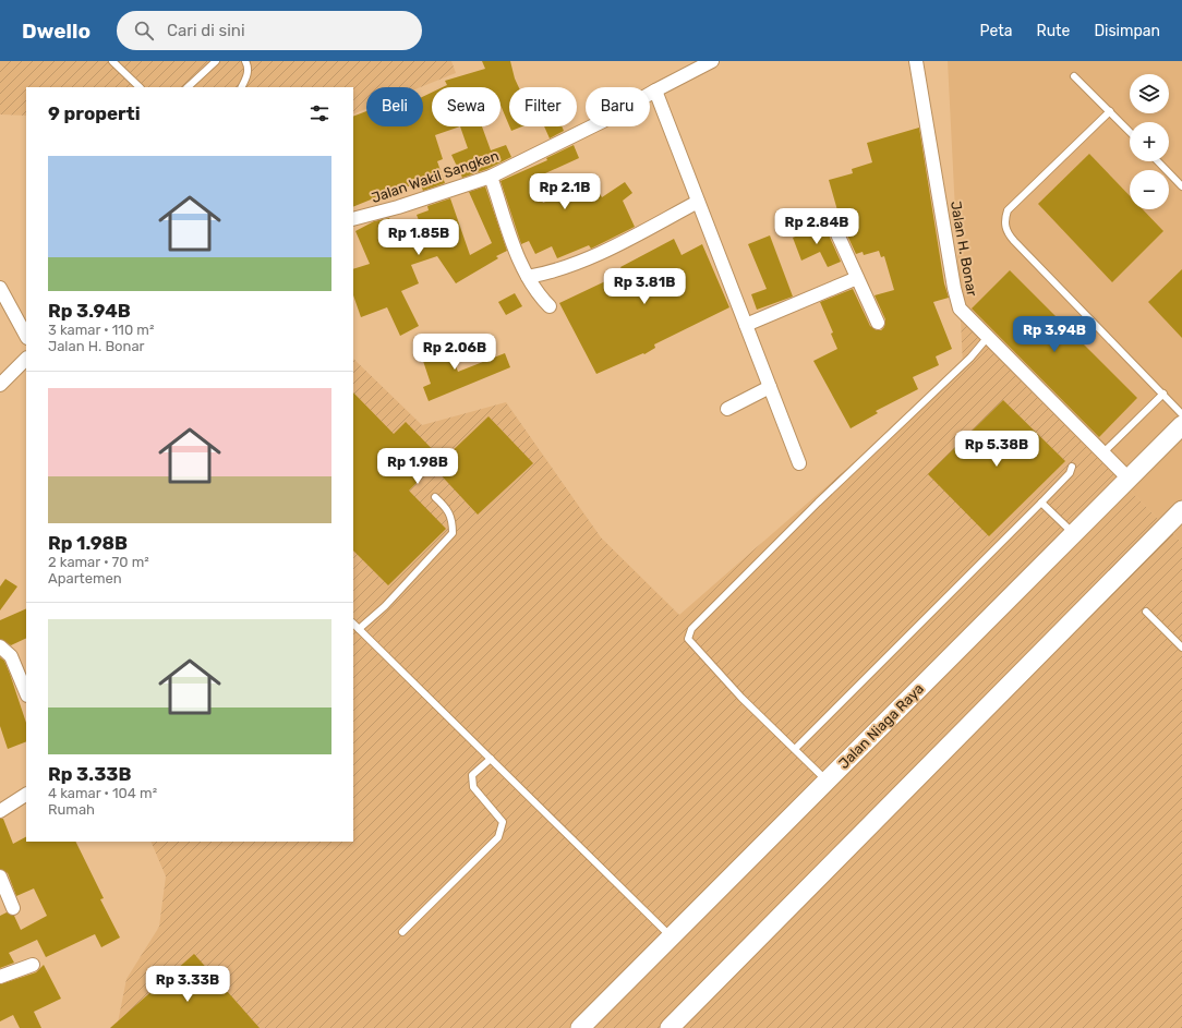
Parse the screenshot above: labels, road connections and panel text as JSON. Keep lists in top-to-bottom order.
{
  "streets": {
    "main road": ["Jalan Niaga Raya"],
    "street": ["Jalan Wakil Sangken", "Jalan H. Bonar"]
  },
  "crossings": [
    ["Jalan H. Bonar", "Jalan Niaga Raya"]
  ],
  "page": {
    "header": "Dwello",
    "search": "Cari di sini",
    "nav": ["Peta", "Rute", "Disimpan"],
    "map_buttons": ["+", "−"],
    "chip": [
      "Beli",
      "Sewa",
      "Filter",
      "Baru"
    ],
    "heading": "9 properti",
    "list": [
      {
        "name": "Rp 3.94B",
        "note": "3 kamar · 110 m² · Jalan H. Bonar"
      },
      {
        "name": "Rp 1.98B",
        "note": "2 kamar · 70 m² · Apartemen"
      },
      {
        "name": "Rp 3.33B",
        "note": "4 kamar · 104 m² · Rumah"
      }
    ],
    "price": [
      "Rp 2.1B",
      "Rp 2.84B",
      "Rp 1.85B",
      "Rp 3.81B",
      "Rp 3.94B",
      "Rp 2.06B",
      "Rp 5.38B",
      "Rp 1.98B",
      "Rp 3.33B"
    ]
  }
}
